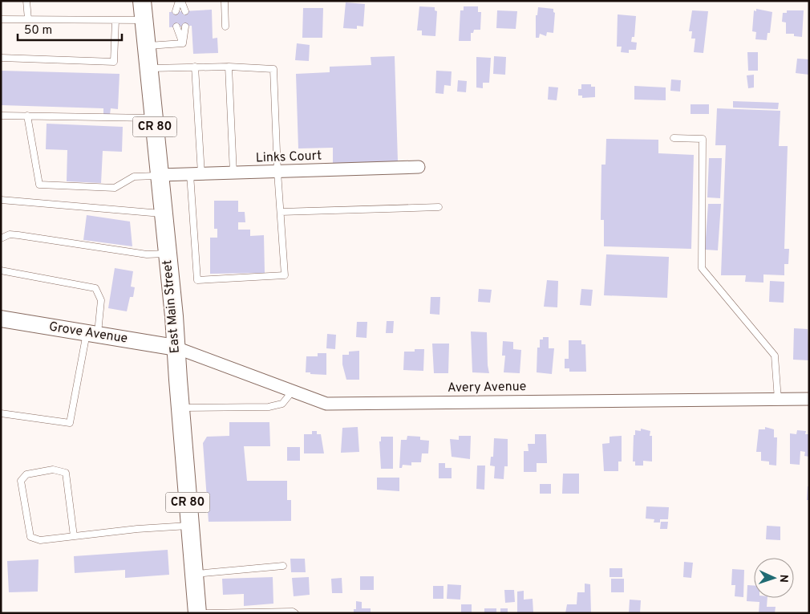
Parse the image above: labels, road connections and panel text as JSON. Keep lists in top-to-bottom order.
{
  "streets": {
    "main road": ["CR 80", "East Main Street"],
    "street": ["Links Court", "Grove Avenue", "Avery Avenue"]
  },
  "crossings": [
    ["Links Court", "East Main Street"],
    ["East Main Street", "Grove Avenue"],
    ["East Main Street", "Avery Avenue"],
    ["Grove Avenue", "Avery Avenue"]
  ],
  "scale_bar": "50 m",
  "north": "right"
}
